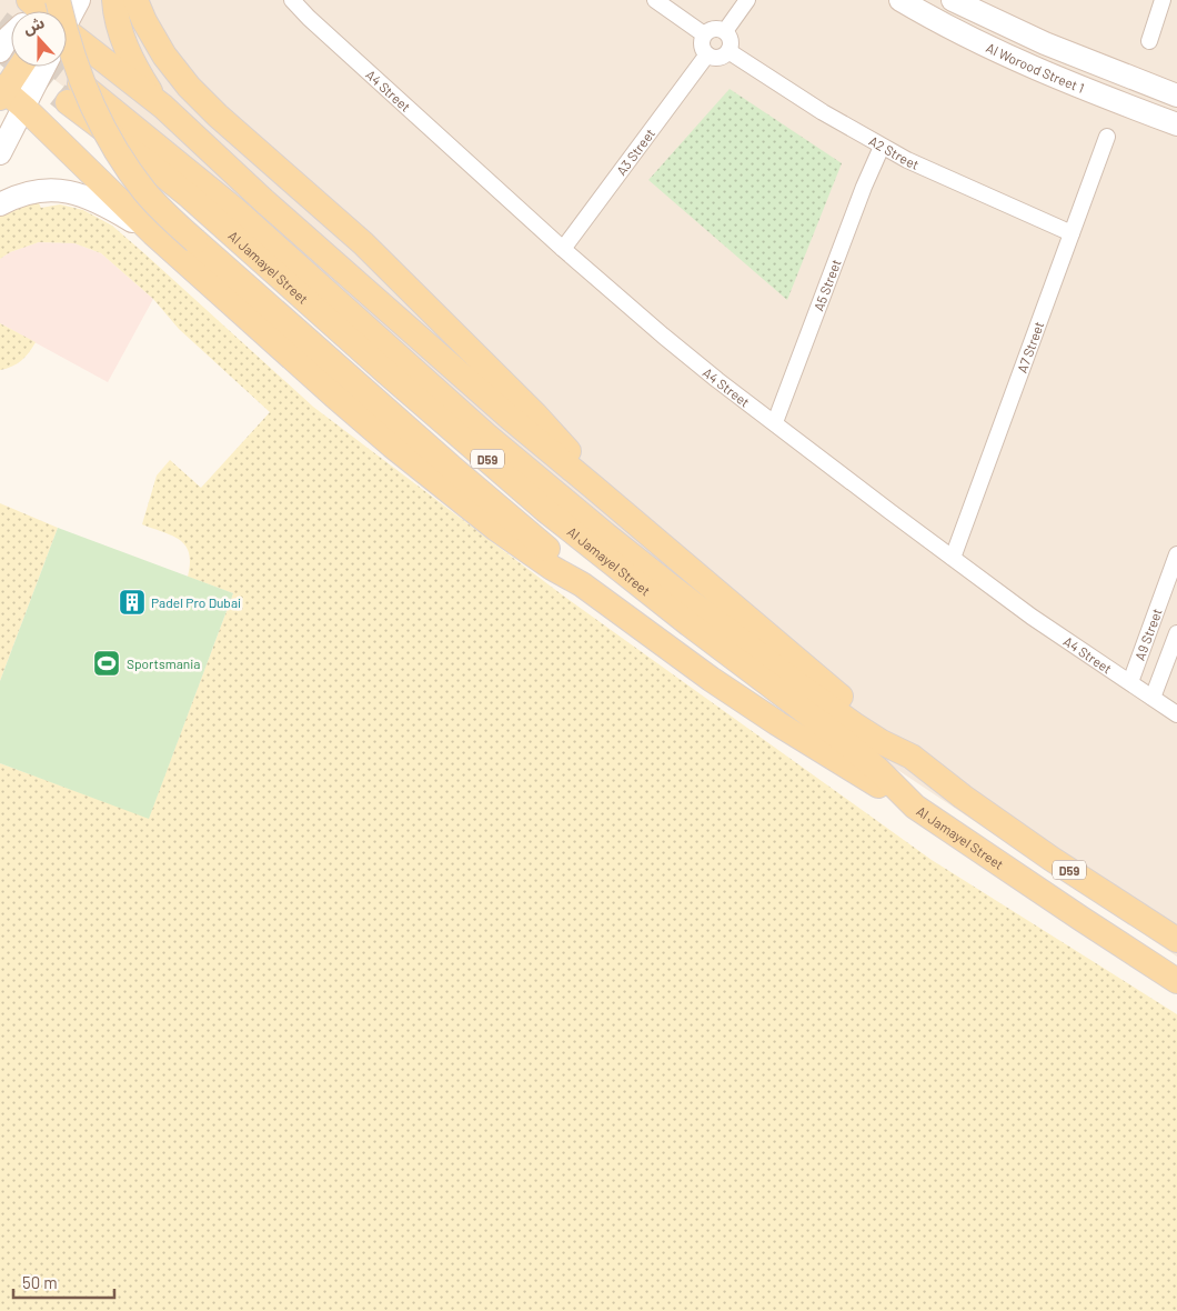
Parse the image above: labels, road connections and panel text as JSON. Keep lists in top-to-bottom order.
{
  "streets": {
    "main road": ["Al Jamayel Street", "D59"],
    "street": [
      "Al Worood Street 1",
      "A4 Street",
      "A3 Street",
      "A2 Street",
      "A5 Street",
      "A7 Street",
      "A9 Street"
    ]
  },
  "crossings": [
    ["A4 Street", "A3 Street"],
    ["A4 Street", "A5 Street"],
    ["A4 Street", "A7 Street"],
    ["A4 Street", "A9 Street"],
    ["A3 Street", "A2 Street"],
    ["A2 Street", "A5 Street"],
    ["A2 Street", "A7 Street"]
  ],
  "places": {
    "building": ["Padel Pro Dubai"],
    "sports": ["Sportsmania"]
  },
  "scale_bar": "50 m",
  "north": "top"
}
